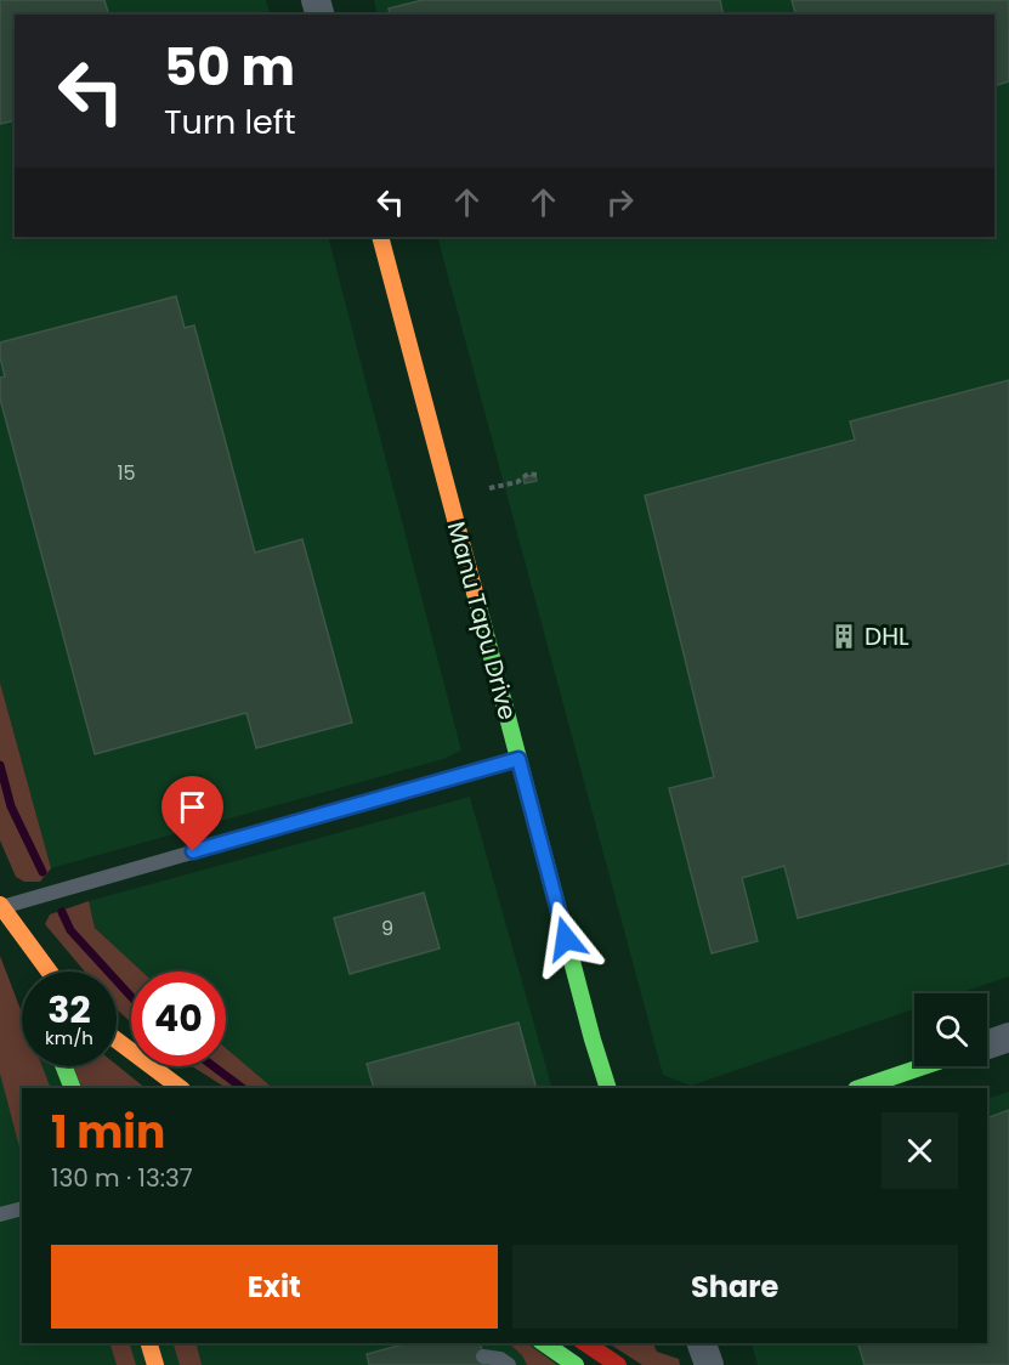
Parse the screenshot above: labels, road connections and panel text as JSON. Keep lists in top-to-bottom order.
{
  "streets": {
    "street": ["Manu Tapu Drive"]
  },
  "places": {
    "building": ["DHL"]
  },
  "house_numbers": ["15", "9"],
  "page": {
    "turn": ["50 m", "Turn left"],
    "speed": "32 km/h",
    "limit": "40",
    "heading": ["1 min", "130 m · 13:37"],
    "buttons": ["Exit", "Share"]
  }
}
